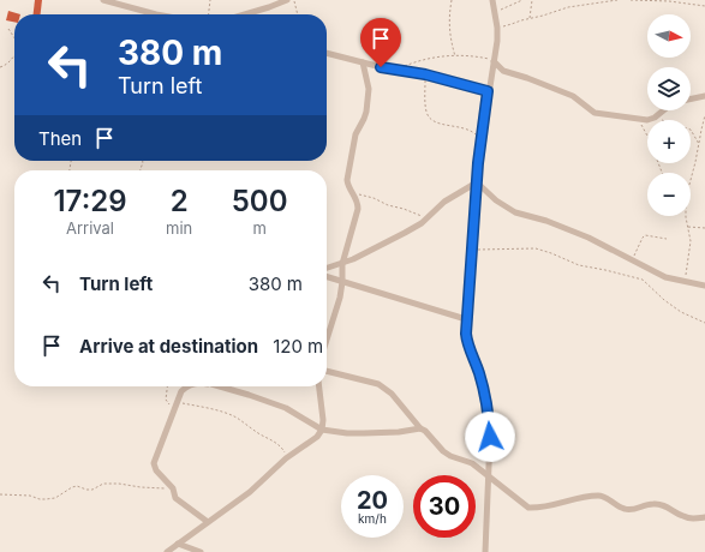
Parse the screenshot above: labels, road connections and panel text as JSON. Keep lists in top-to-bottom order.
{
  "north": "right",
  "page": {
    "map_buttons": ["+", "−"],
    "turn": ["380 m", "Turn left"],
    "then": "Then",
    "eta": [
      "17:29",
      "Arrival",
      "2",
      "min",
      "500",
      "m"
    ],
    "list": [
      {
        "name": "Turn left",
        "value": "380 m"
      },
      {
        "name": "Arrive at destination",
        "value": "120 m"
      }
    ],
    "speed": "20 km/h",
    "limit": "30"
  }
}
